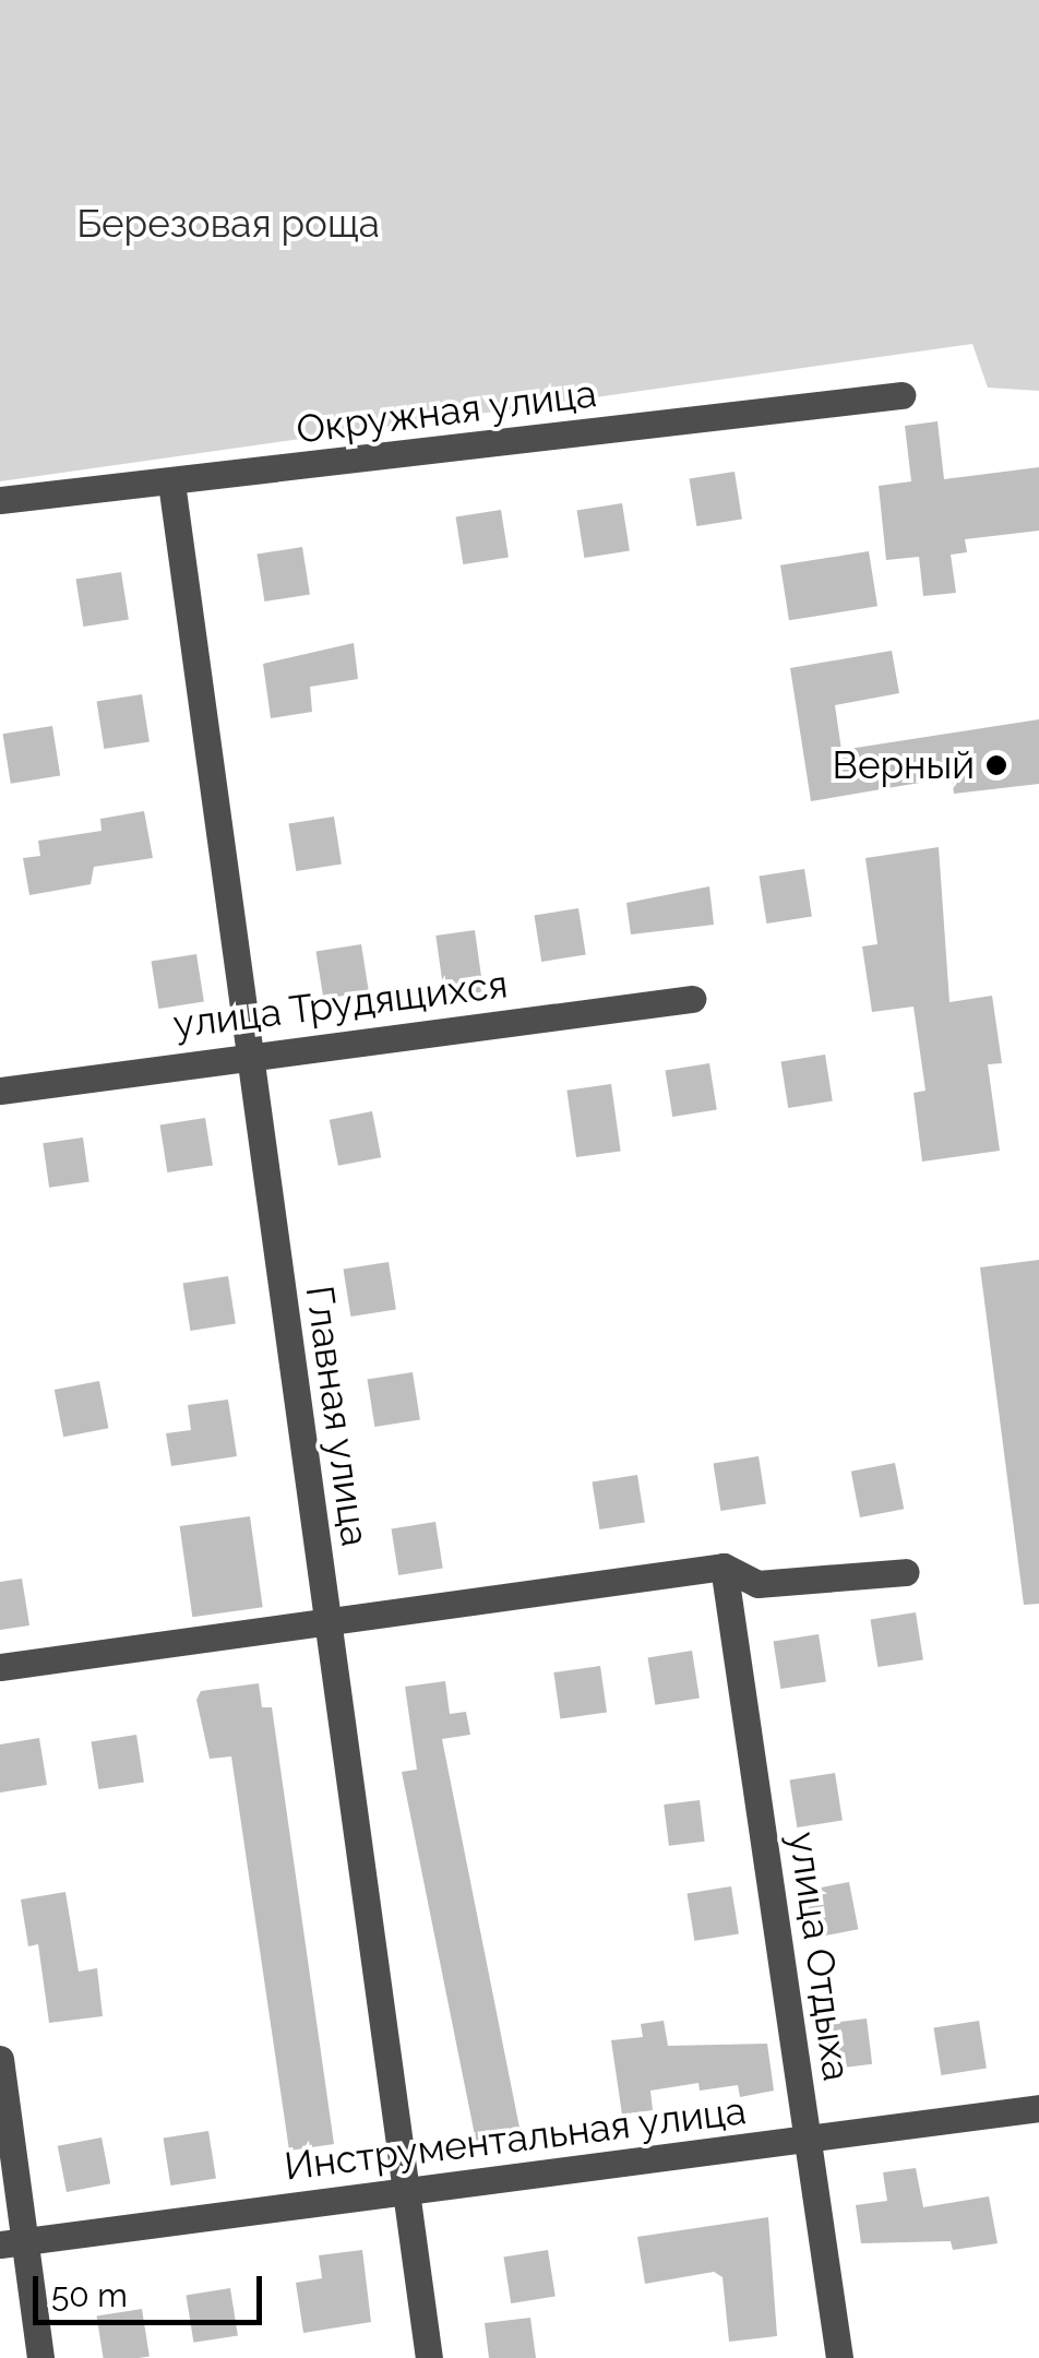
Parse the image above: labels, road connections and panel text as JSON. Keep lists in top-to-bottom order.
{
  "streets": {
    "street": [
      "Окружная улица",
      "улица Трудящихся",
      "Главная улица",
      "улица Отдыха",
      "Инструментальная улица"
    ]
  },
  "crossings": [
    ["Окружная улица", "Главная улица"],
    ["улица Трудящихся", "Главная улица"],
    ["Главная улица", "Инструментальная улица"],
    ["улица Отдыха", "Инструментальная улица"]
  ],
  "parks": ["Березовая роща"],
  "places": ["Верный"],
  "scale_bar": "50 m"
}
